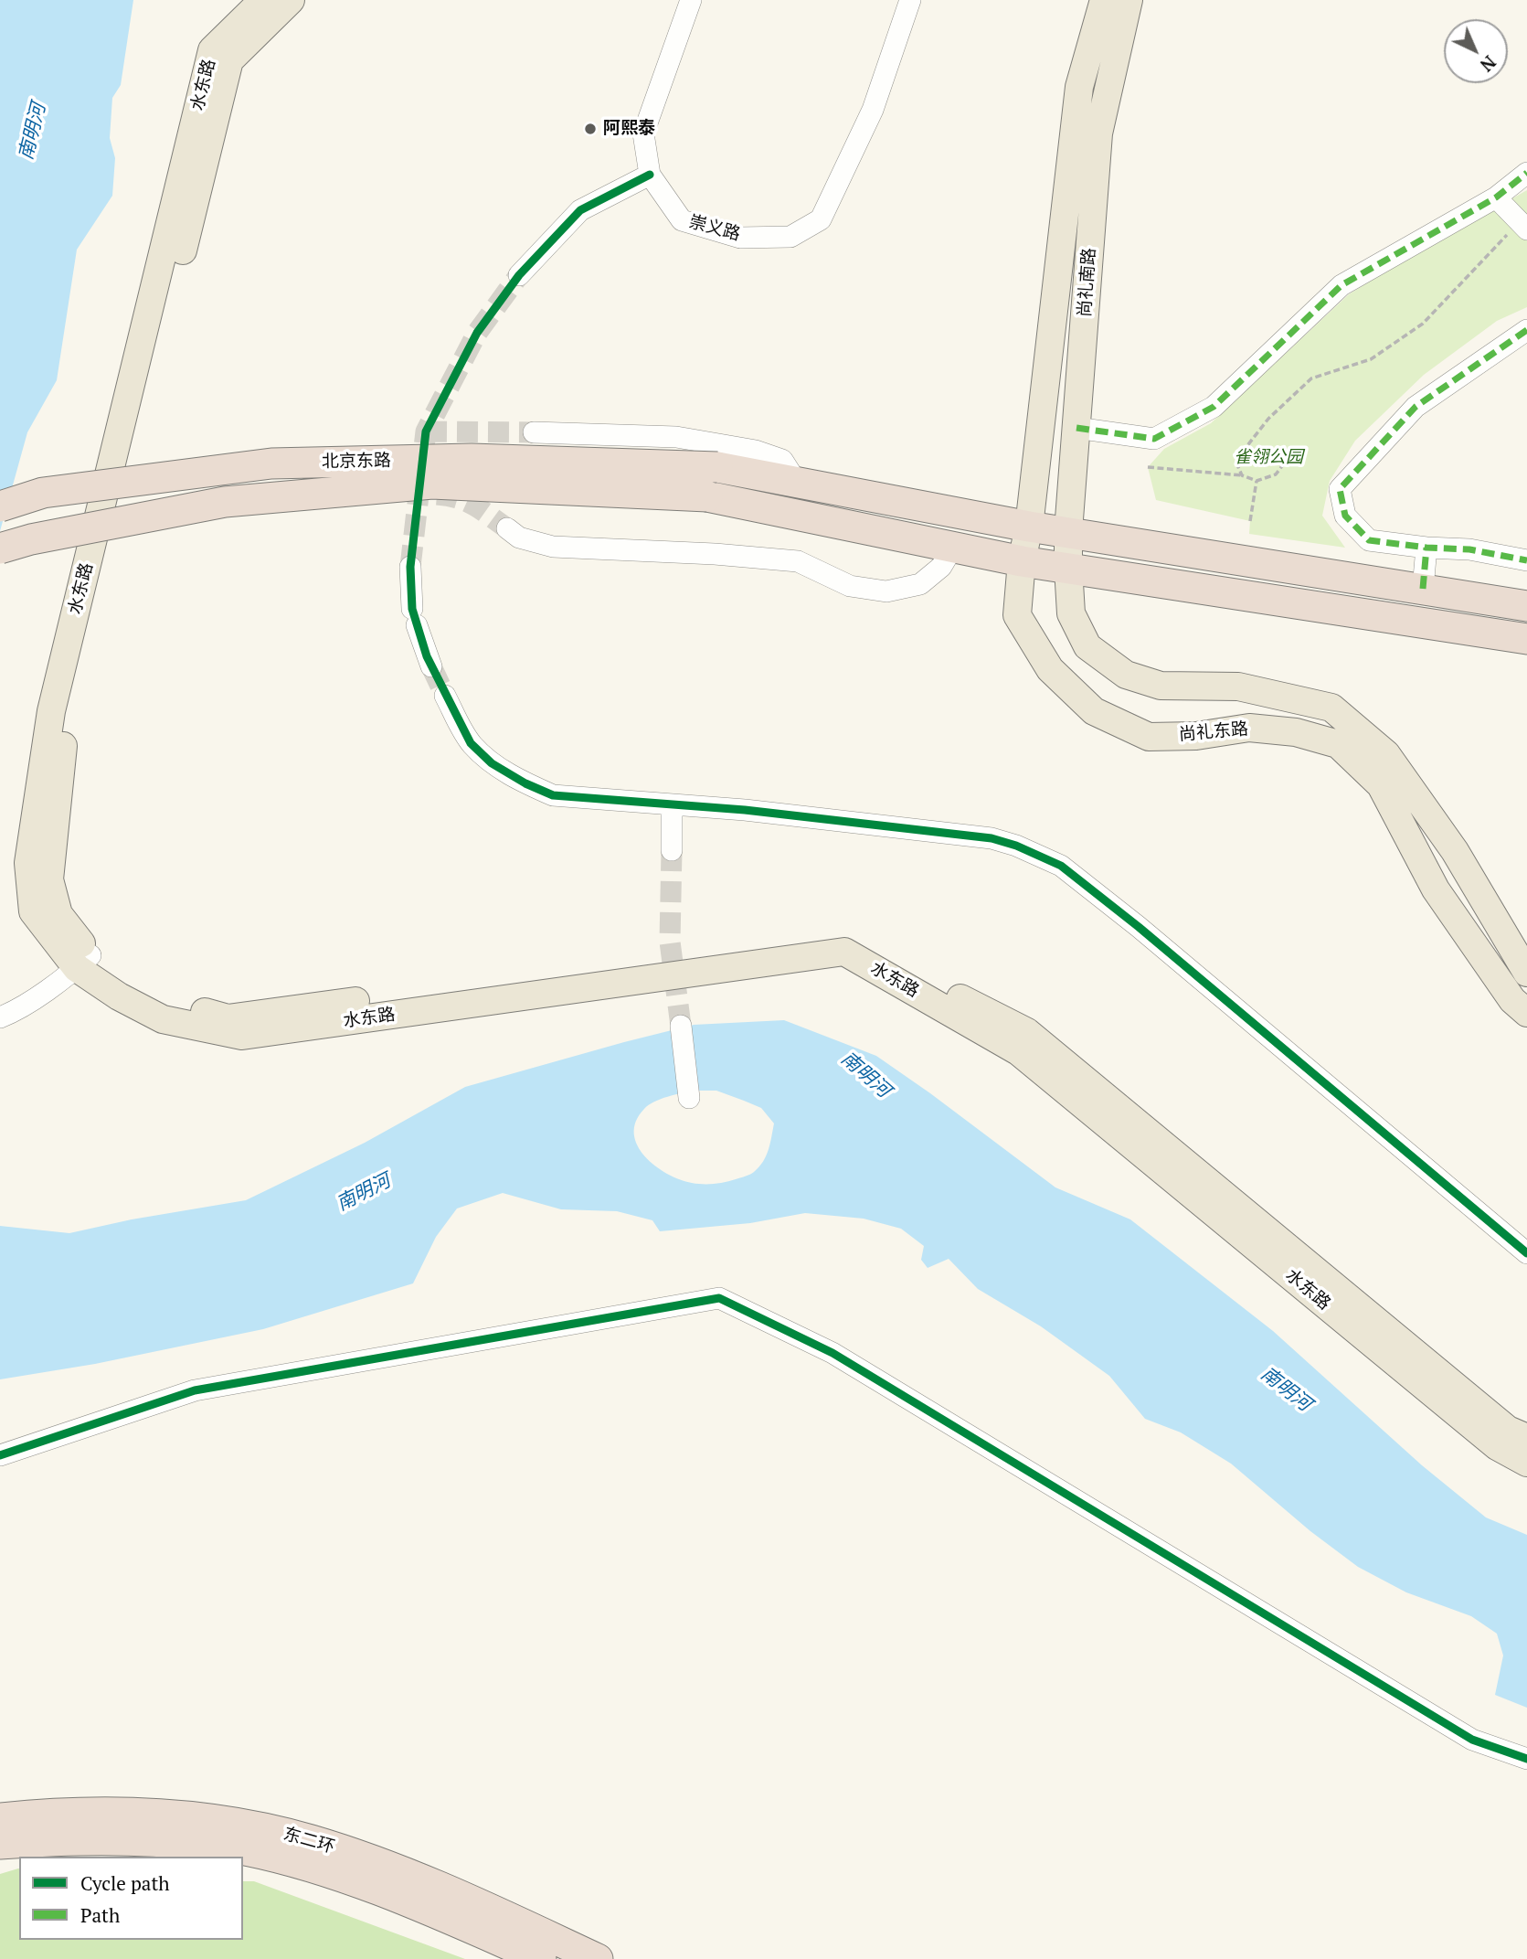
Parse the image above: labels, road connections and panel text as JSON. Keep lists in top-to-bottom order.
{
  "streets": {
    "highway": ["北京东路", "东二环"],
    "main road": ["水东路", "尚礼南路", "尚礼东路"],
    "street": ["崇义路"]
  },
  "crossings": [
    ["尚礼南路", "北京东路"],
    ["尚礼南路", "尚礼东路"],
    ["北京东路", "尚礼东路"]
  ],
  "water": ["南明河"],
  "parks": ["雀翎公园"],
  "places": ["阿熙泰"],
  "legend": ["Cycle path", "Path"],
  "north": "bottom right"
}
